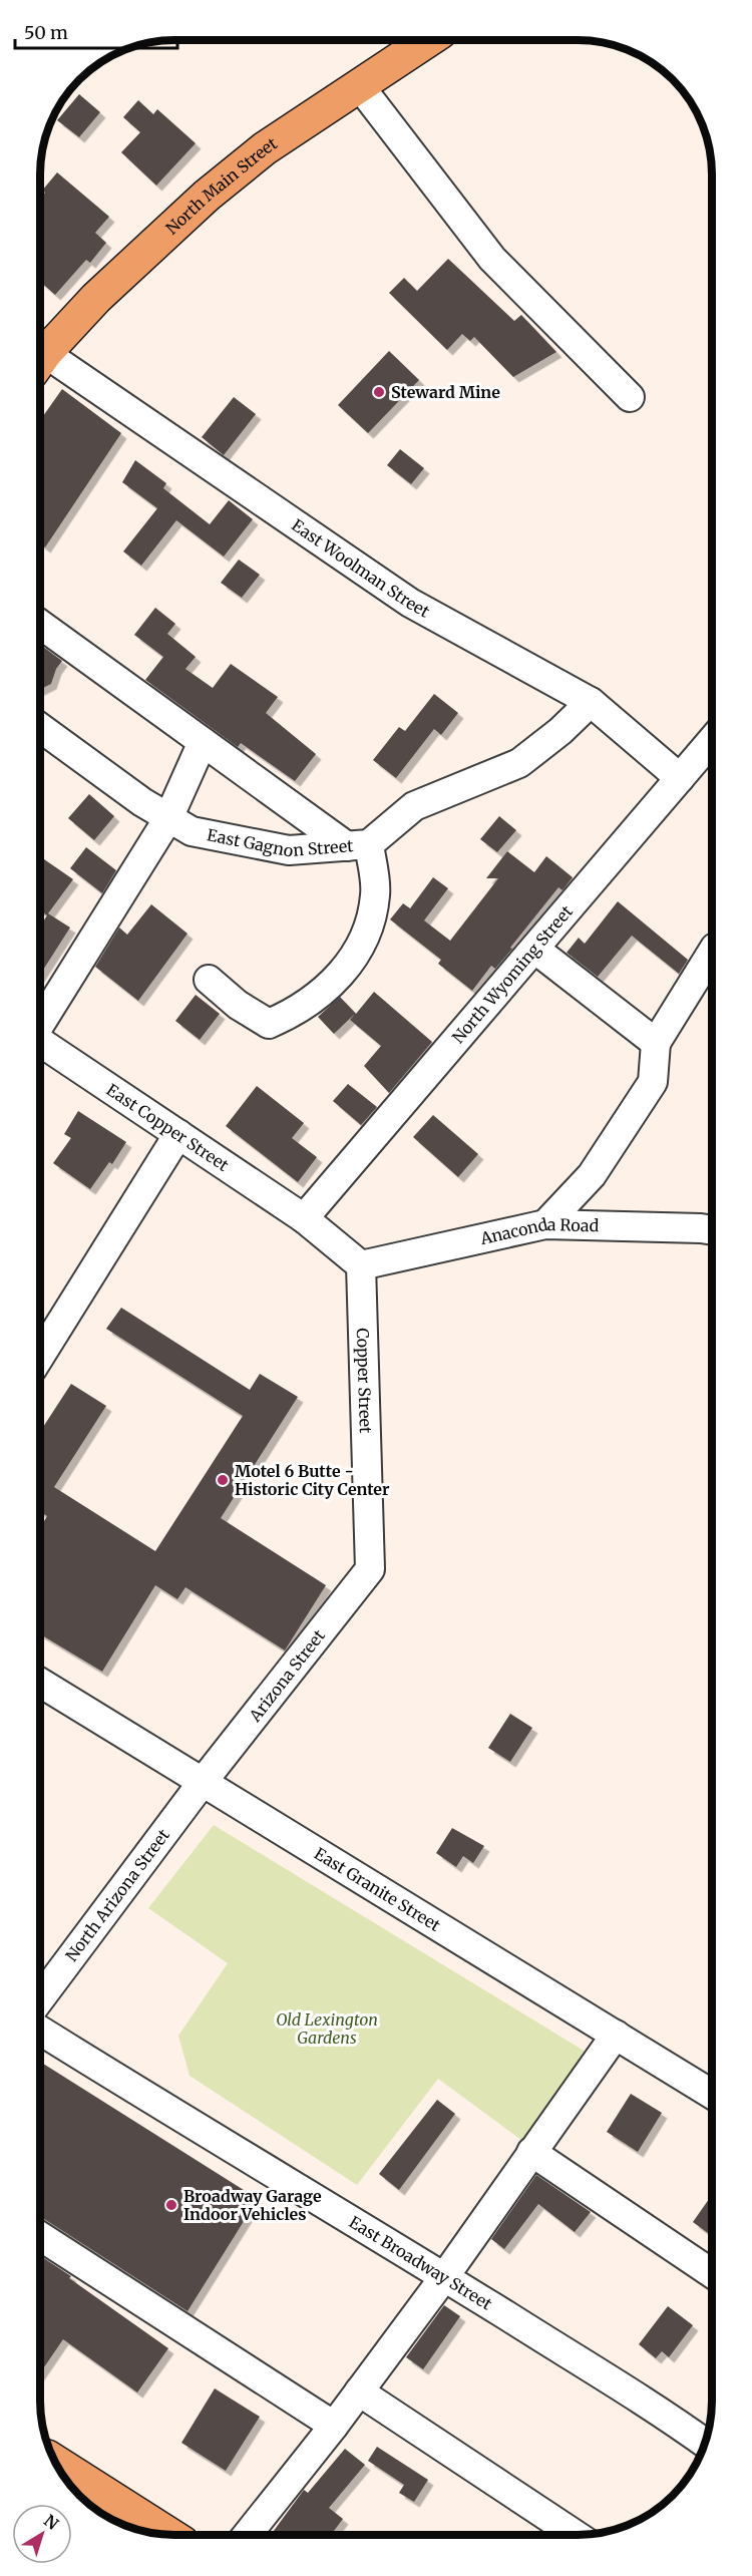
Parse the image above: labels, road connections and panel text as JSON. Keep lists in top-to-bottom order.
{
  "streets": {
    "main road": ["North Main Street"],
    "street": [
      "East Woolman Street",
      "East Gagnon Street",
      "North Wyoming Street",
      "East Copper Street",
      "Anaconda Road",
      "Copper Street",
      "Arizona Street",
      "East Granite Street",
      "North Arizona Street",
      "East Broadway Street"
    ]
  },
  "crossings": [
    ["East Woolman Street", "East Gagnon Street"],
    ["East Woolman Street", "North Wyoming Street"],
    ["North Wyoming Street", "East Copper Street"],
    ["Anaconda Road", "Copper Street"],
    ["Copper Street", "Arizona Street"],
    ["Arizona Street", "East Granite Street"],
    ["Arizona Street", "North Arizona Street"],
    ["East Granite Street", "North Arizona Street"]
  ],
  "parks": ["Old Lexington Gardens"],
  "places": ["Steward Mine", "Motel 6 Butte - Historic City Center", "Broadway Garage Indoor Vehicles"],
  "scale_bar": "50 m",
  "north": "top right"
}
